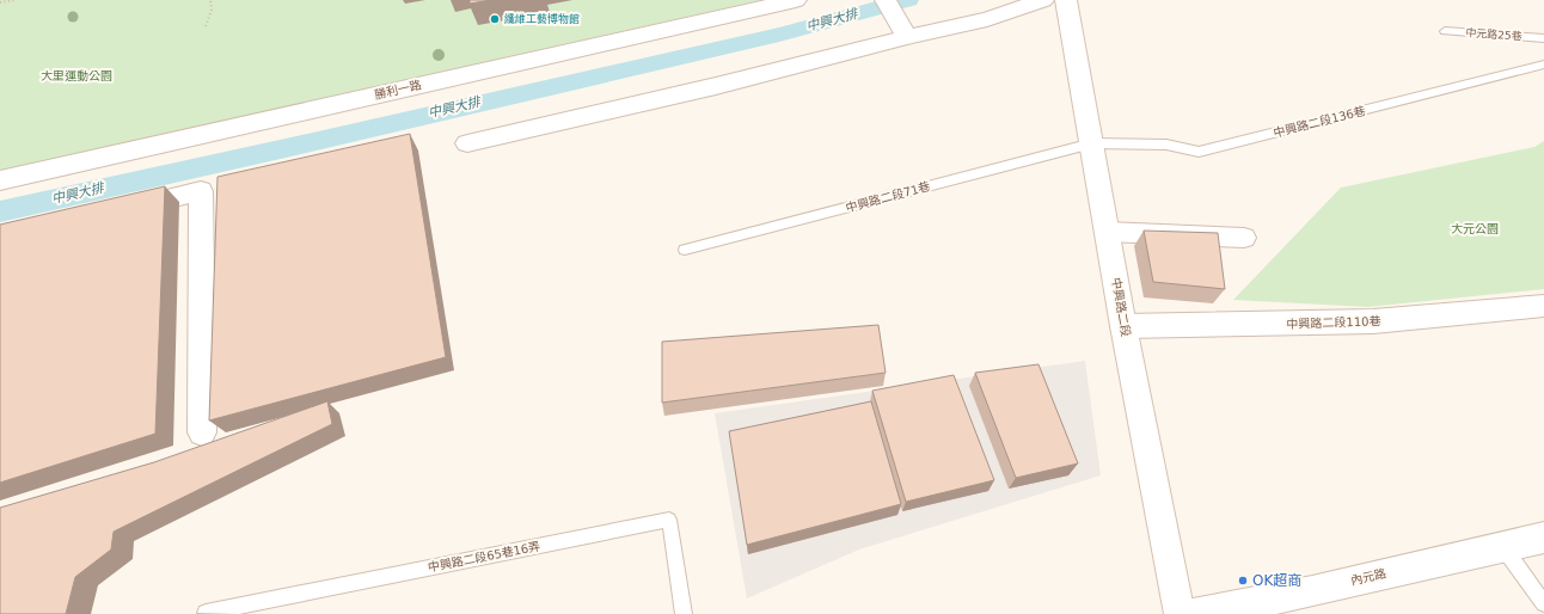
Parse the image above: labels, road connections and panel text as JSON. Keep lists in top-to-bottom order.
{
  "streets": {
    "street": [
      "勝利一路",
      "中興路二段",
      "中興路二段110巷",
      "內元路"
    ],
    "lane": [
      "中元路25巷",
      "中興路二段136巷",
      "中興路二段71巷",
      "中興路二段65巷16弄"
    ]
  },
  "crossings": [
    ["中興路二段136巷", "中興路二段71巷"],
    ["中興路二段136巷", "中興路二段"],
    ["中興路二段71巷", "中興路二段"],
    ["中興路二段", "中興路二段110巷"]
  ],
  "water": ["中興大排"],
  "parks": ["大里運動公園", "大元公園"],
  "places": ["纖維工藝博物館", "OK超商"]
}
